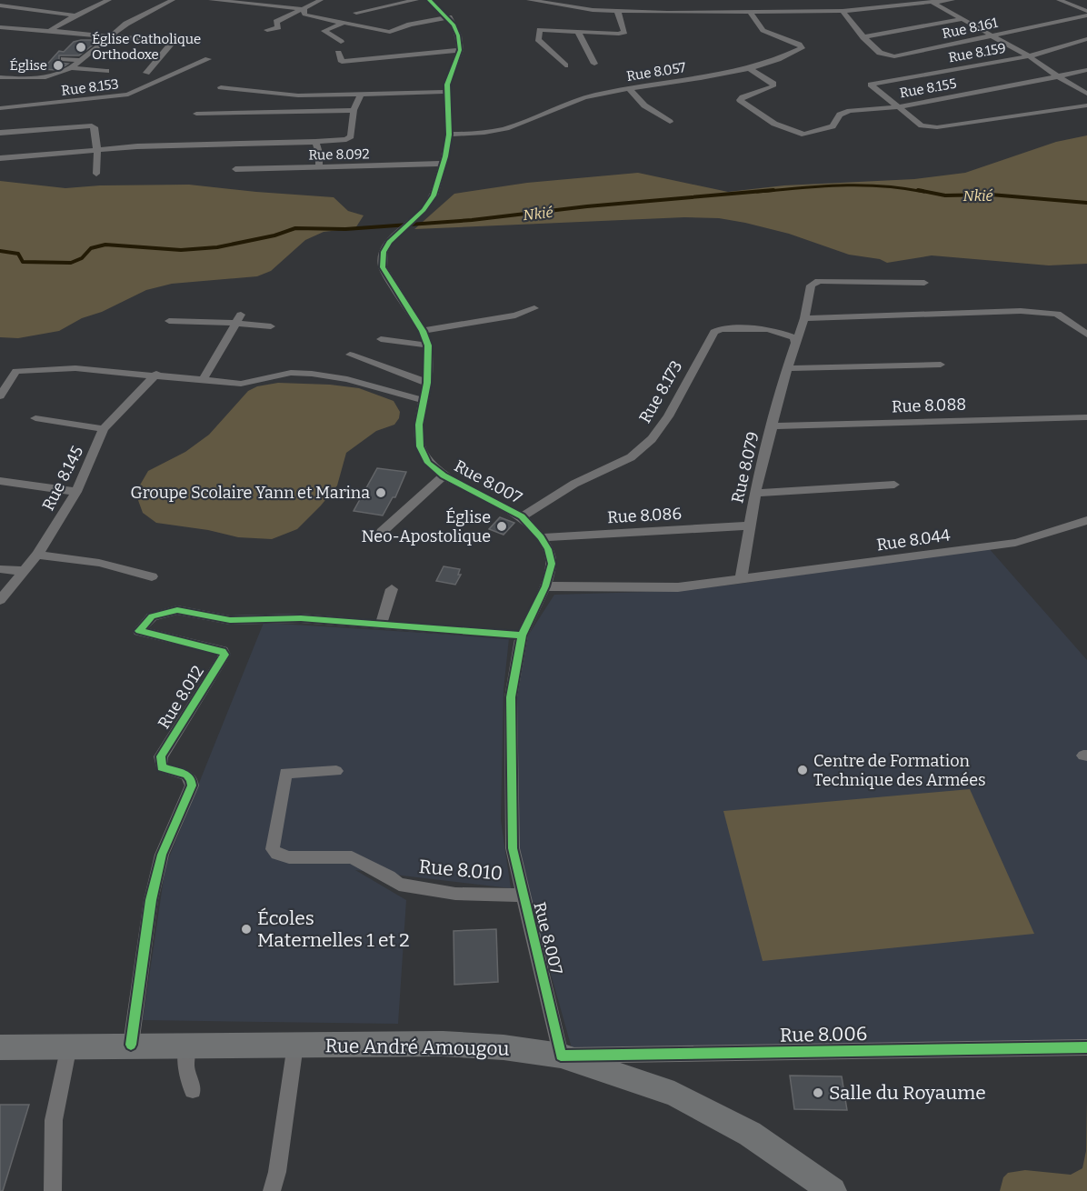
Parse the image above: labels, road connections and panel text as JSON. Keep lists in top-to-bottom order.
{
  "streets": {
    "main road": ["Rue André Amougou"],
    "street": [
      "Rue 8.161",
      "Rue 8.159",
      "Rue 8.057",
      "Rue 8.153",
      "Rue 8.155",
      "Rue 8.092",
      "Rue 8.173",
      "Rue 8.088",
      "Rue 8.079",
      "Rue 8.145",
      "Rue 8.007",
      "Rue 8.086",
      "Rue 8.044",
      "Rue 8.012",
      "Rue 8.010",
      "Rue 8.006"
    ]
  },
  "crossings": [
    ["Rue 8.159", "Rue 8.155"],
    ["Rue 8.057", "Rue 8.155"],
    ["Rue 8.057", "Rue 8.007"],
    ["Rue 8.092", "Rue 8.007"],
    ["Rue 8.173", "Rue 8.079"],
    ["Rue 8.173", "Rue 8.007"],
    ["Rue 8.088", "Rue 8.079"],
    ["Rue 8.079", "Rue 8.086"],
    ["Rue 8.079", "Rue 8.044"],
    ["Rue 8.007", "Rue 8.086"],
    ["Rue 8.007", "Rue 8.012"],
    ["Rue 8.007", "Rue 8.010"],
    ["Rue 8.007", "Rue 8.006"],
    ["Rue 8.007", "Rue André Amougou"],
    ["Rue 8.012", "Rue André Amougou"],
    ["Rue 8.006", "Rue André Amougou"]
  ],
  "water": ["Nkié"],
  "places": [
    "Église Catholique Orthodoxe",
    "Église",
    "Groupe Scolaire Yann et Marina",
    "Église Neo-Apostolique",
    "Centre de Formation Technique des Armées",
    "Écoles Maternelles 1 et 2",
    "Salle du Royaume"
  ]
}
